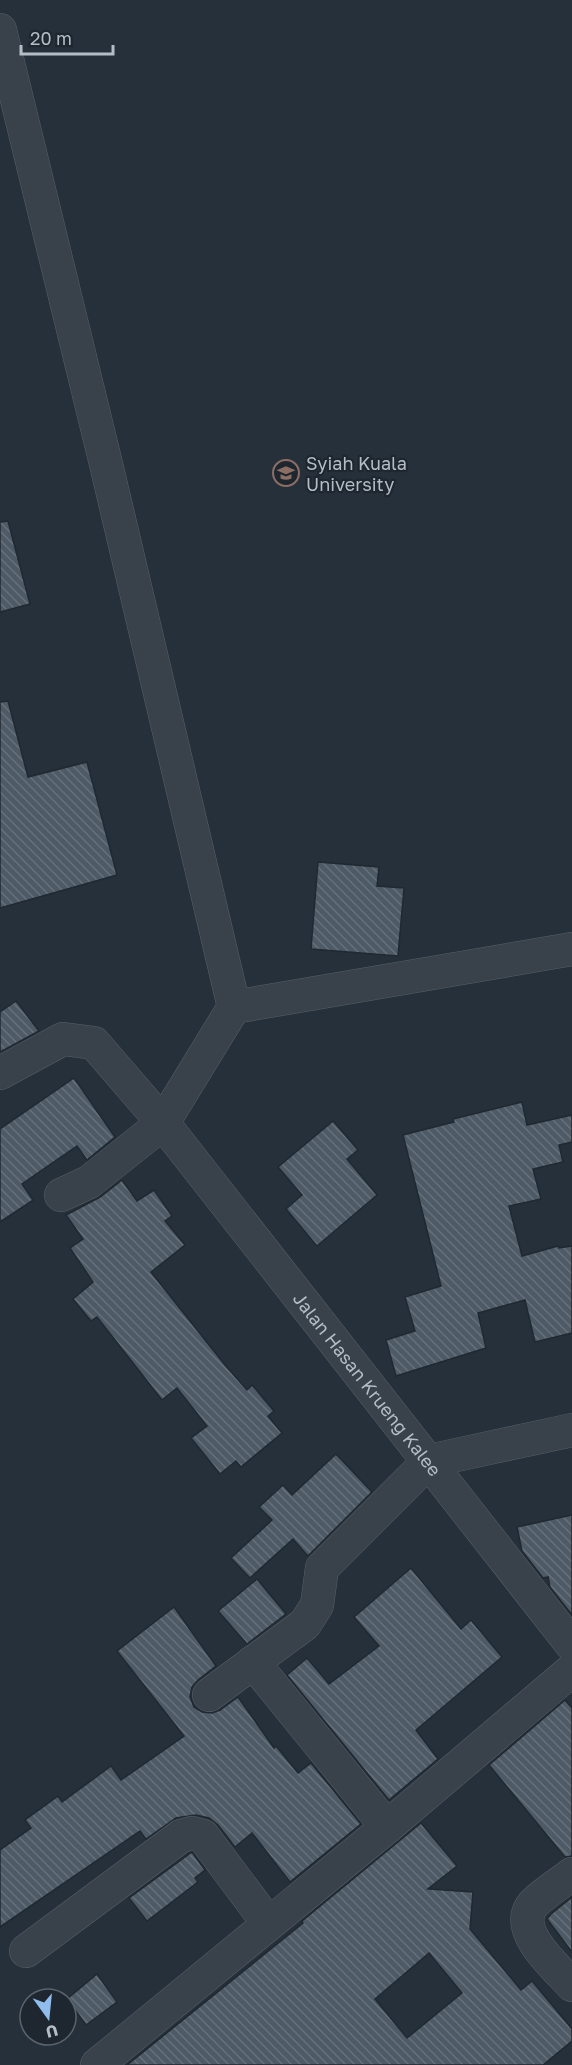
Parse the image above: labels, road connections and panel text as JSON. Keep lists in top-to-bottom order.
{
  "streets": {
    "street": ["Jalan Hasan Krueng Kalee"]
  },
  "places": {
    "school or university": ["Syiah Kuala University"]
  },
  "scale_bar": "20 m",
  "north": "bottom"
}
